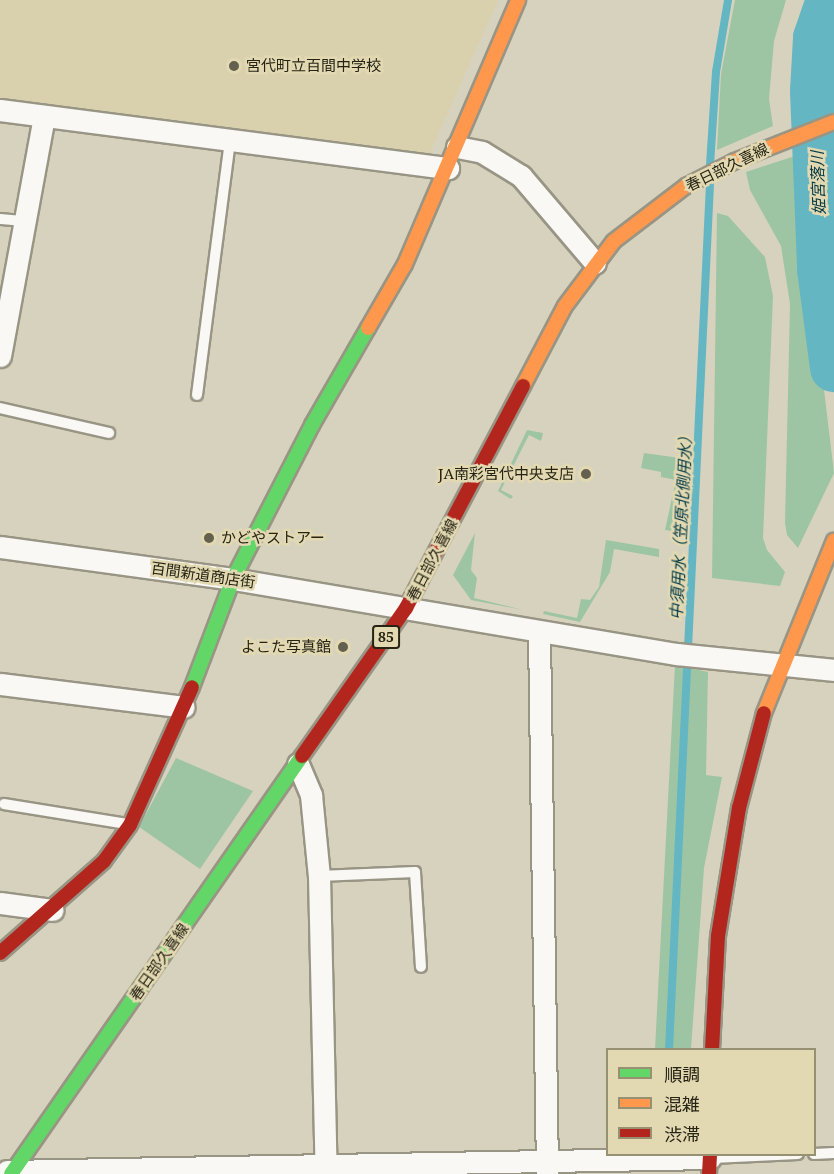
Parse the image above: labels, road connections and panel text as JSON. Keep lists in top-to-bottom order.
{
  "streets": {
    "street": ["春日部久喜線", "百間新道商店街", "85"]
  },
  "crossings": [
    ["春日部久喜線", "百間新道商店街"]
  ],
  "water": ["姫宮落川", "中須用水（笠原北側用水）"],
  "places": [
    "宮代町立百間中学校",
    "JA南彩宮代中央支店",
    "かどやストアー",
    "よこた写真館"
  ],
  "legend": ["順調", "混雑", "渋滞"]
}
